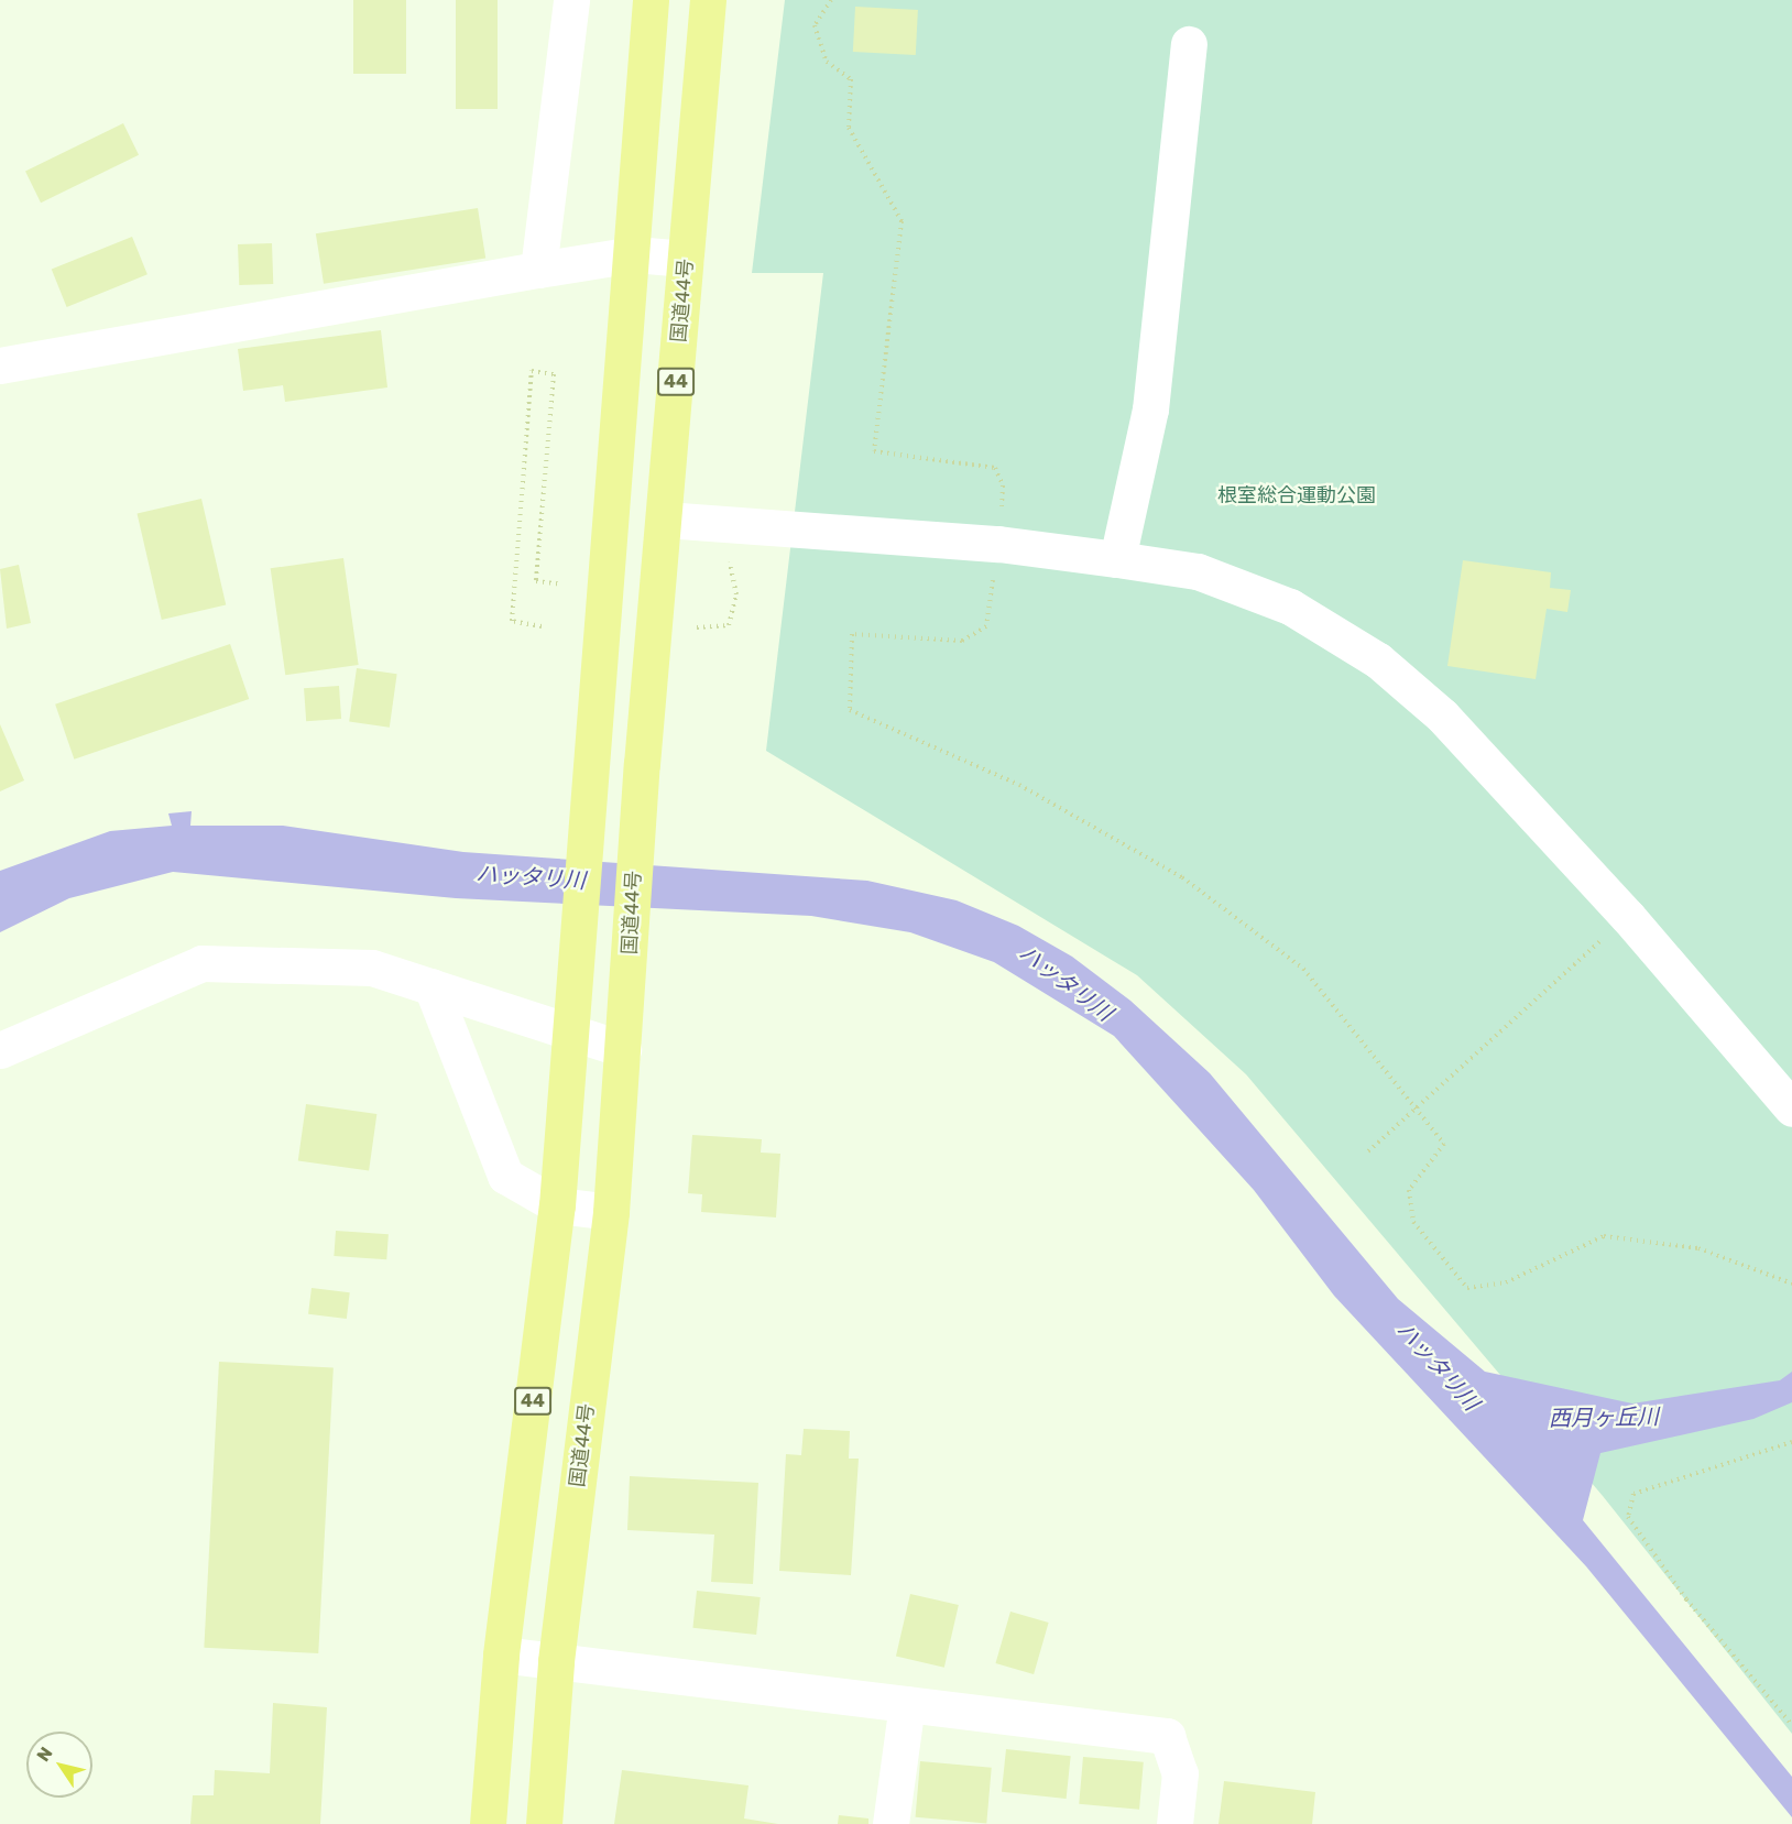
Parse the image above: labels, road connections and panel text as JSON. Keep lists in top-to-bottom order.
{
  "streets": {
    "highway": ["国道44号", "44"]
  },
  "water": ["ハッタリ川", "西月ヶ丘川"],
  "parks": ["根室総合運動公園"],
  "north": "top left"
}
